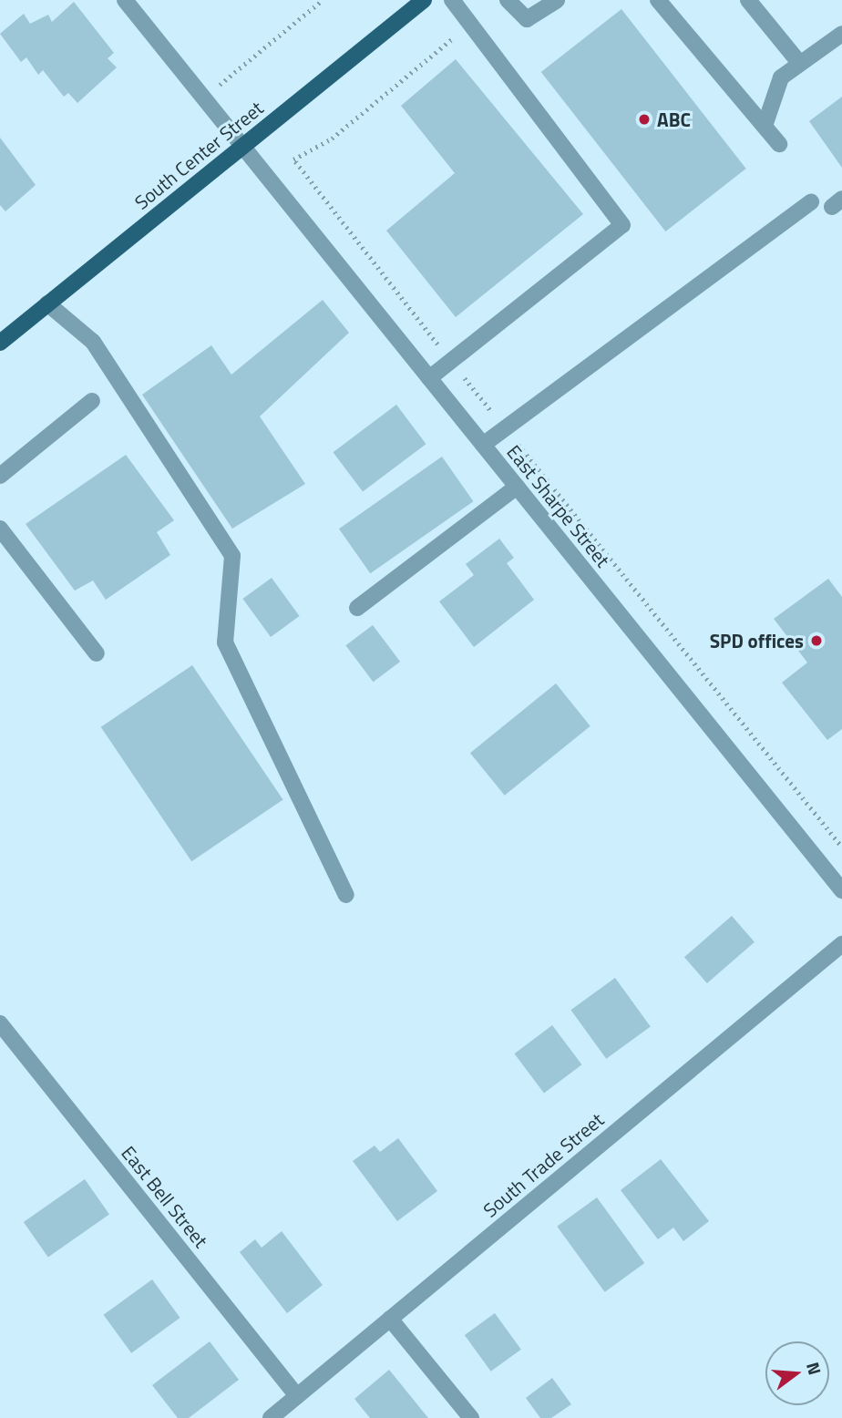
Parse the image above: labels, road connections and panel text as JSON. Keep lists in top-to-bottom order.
{
  "streets": {
    "main road": ["South Center Street"],
    "street": ["East Sharpe Street", "South Trade Street", "East Bell Street"]
  },
  "crossings": [
    ["South Center Street", "East Sharpe Street"],
    ["South Trade Street", "East Bell Street"]
  ],
  "places": ["ABC", "SPD offices"],
  "north": "right"
}
